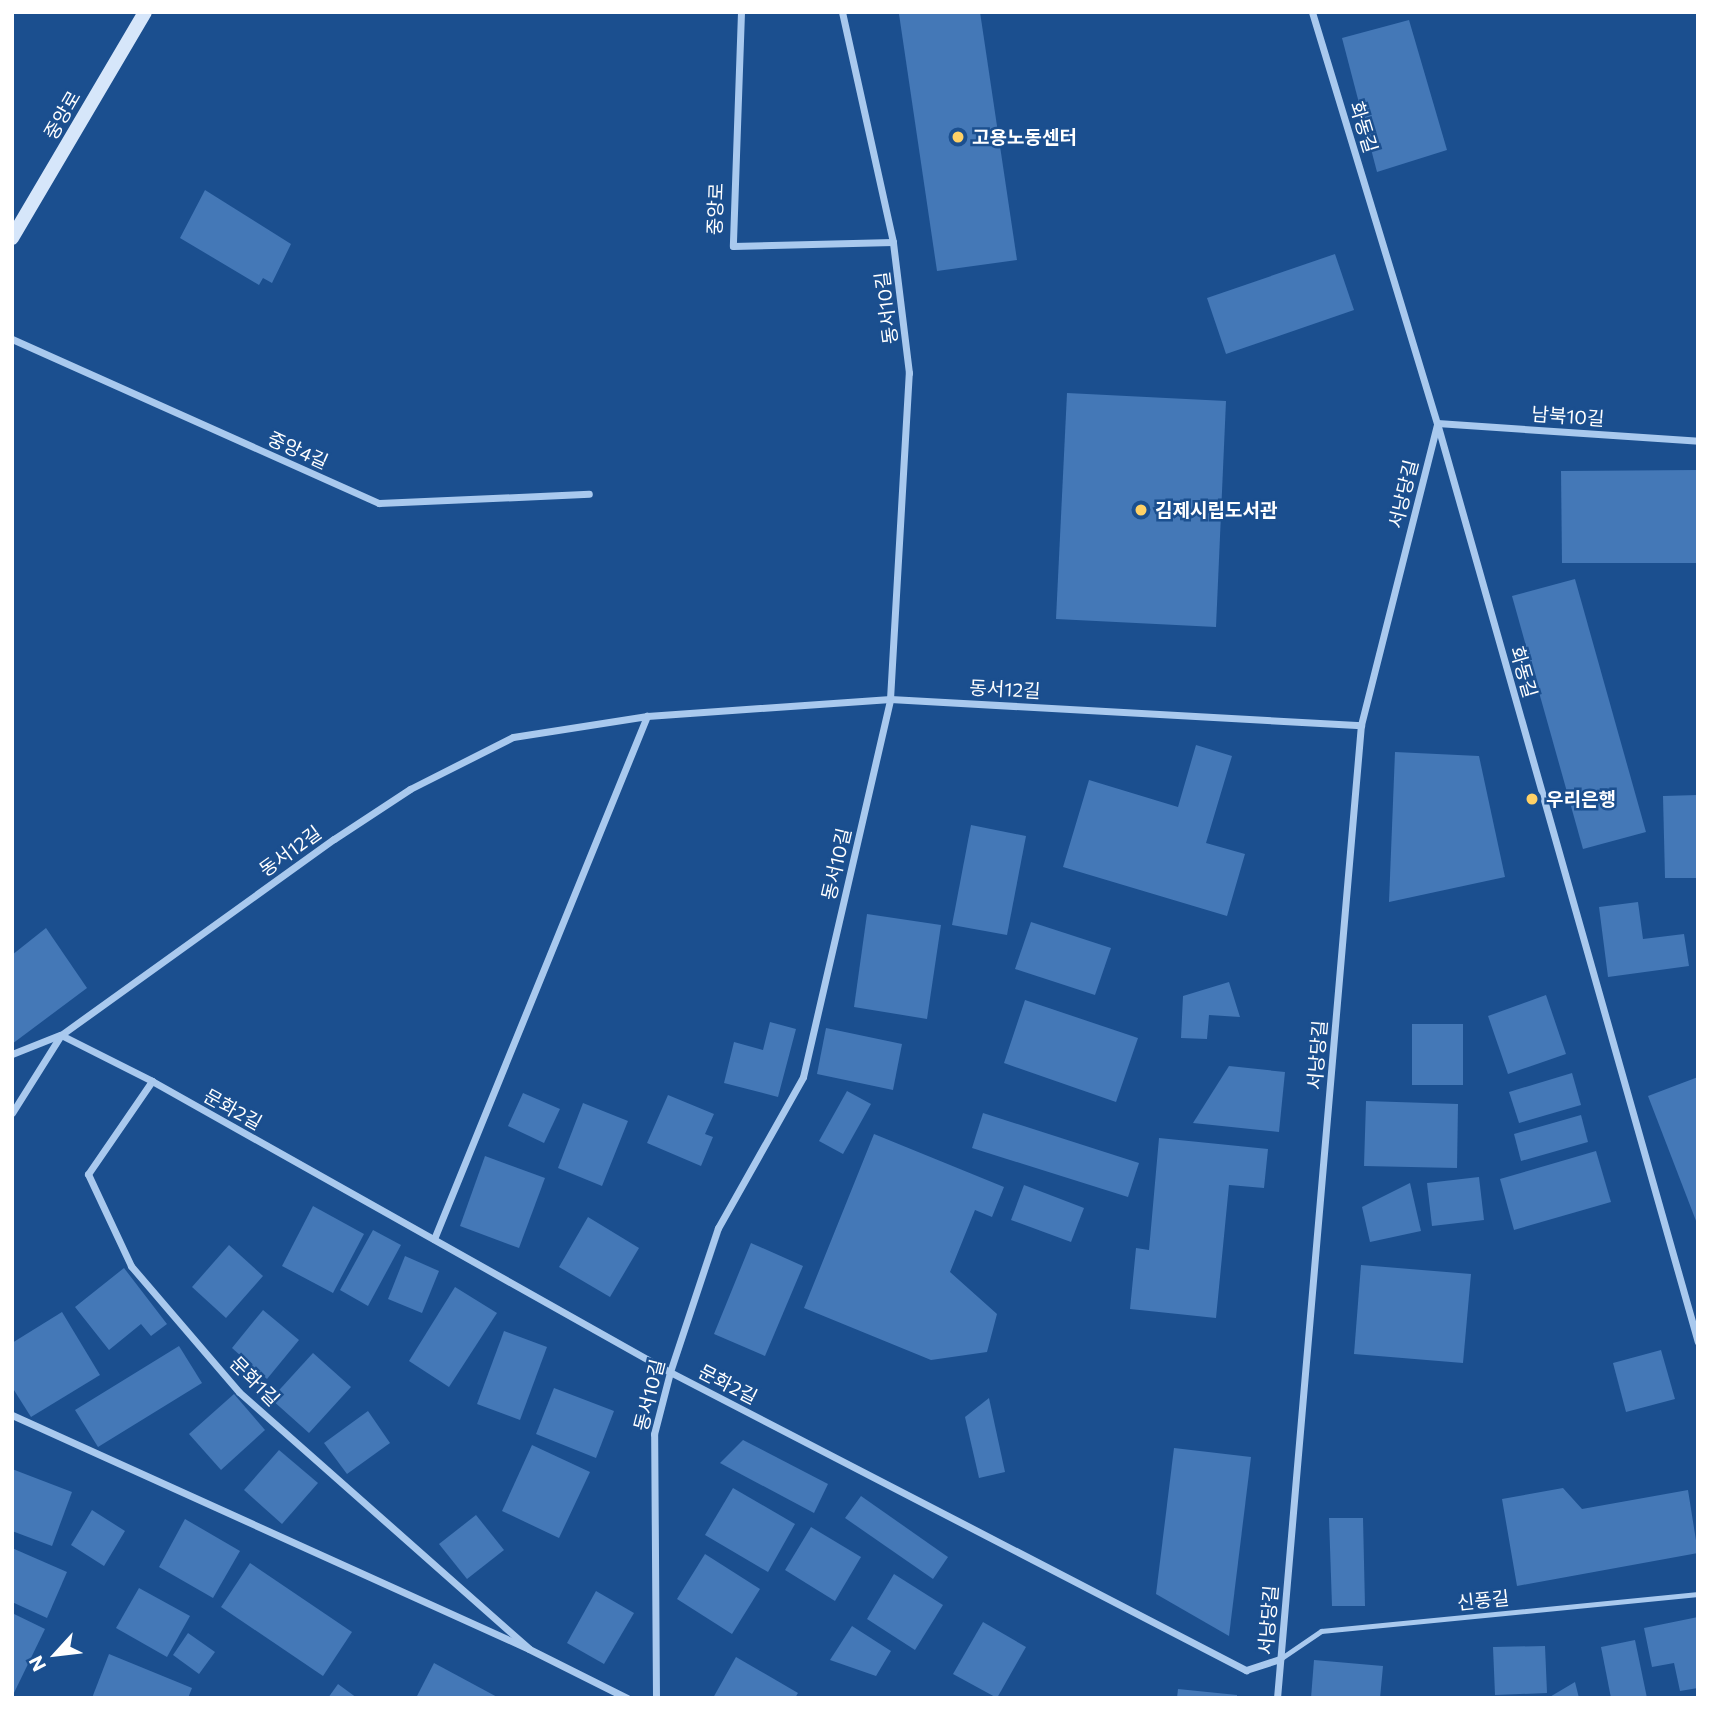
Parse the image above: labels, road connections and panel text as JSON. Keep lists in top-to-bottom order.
{
  "streets": {
    "street": [
      "중앙로",
      "화동길",
      "동서10길",
      "남북10길",
      "중앙4길",
      "서낭당길",
      "동서12길",
      "문화2길",
      "문화1길"
    ],
    "lane": ["신풍길"]
  },
  "crossings": [
    ["중앙로", "동서10길"],
    ["화동길", "남북10길"],
    ["화동길", "서낭당길"],
    ["동서10길", "동서12길"],
    ["동서10길", "문화2길"],
    ["남북10길", "서낭당길"],
    ["서낭당길", "동서12길"],
    ["서낭당길", "문화2길"],
    ["서낭당길", "신풍길"],
    ["동서12길", "문화2길"],
    ["문화2길", "문화1길"],
    ["문화2길", "신풍길"]
  ],
  "places": ["고용노동센터", "김제시립도서관", "우리은행"],
  "north": "bottom left"
}
